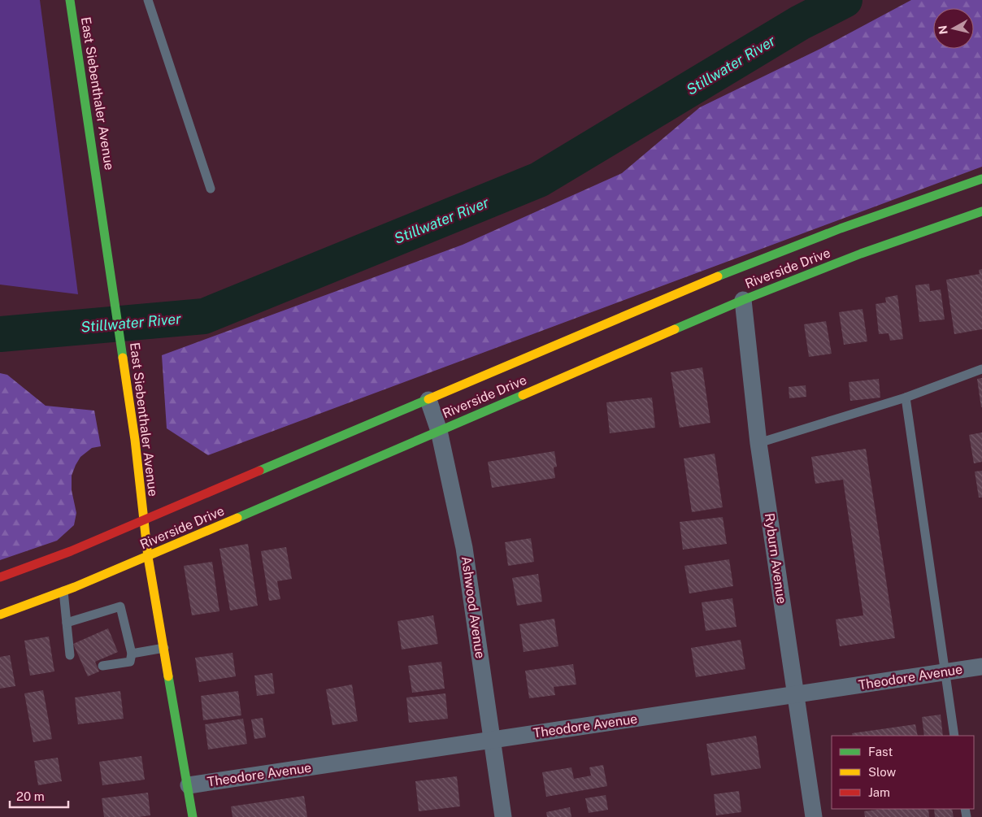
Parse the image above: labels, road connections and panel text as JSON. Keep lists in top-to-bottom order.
{
  "streets": {
    "main road": ["East Siebenthaler Avenue", "Riverside Drive"],
    "street": ["Ryburn Avenue", "Ashwood Avenue", "Theodore Avenue"]
  },
  "crossings": [
    ["East Siebenthaler Avenue", "Riverside Drive"],
    ["East Siebenthaler Avenue", "Theodore Avenue"],
    ["Riverside Drive", "Ryburn Avenue"],
    ["Riverside Drive", "Ashwood Avenue"],
    ["Ryburn Avenue", "Theodore Avenue"],
    ["Ashwood Avenue", "Theodore Avenue"]
  ],
  "water": ["Stillwater River"],
  "legend": ["Fast", "Slow", "Jam"],
  "scale_bar": "20 m",
  "north": "left"
}
